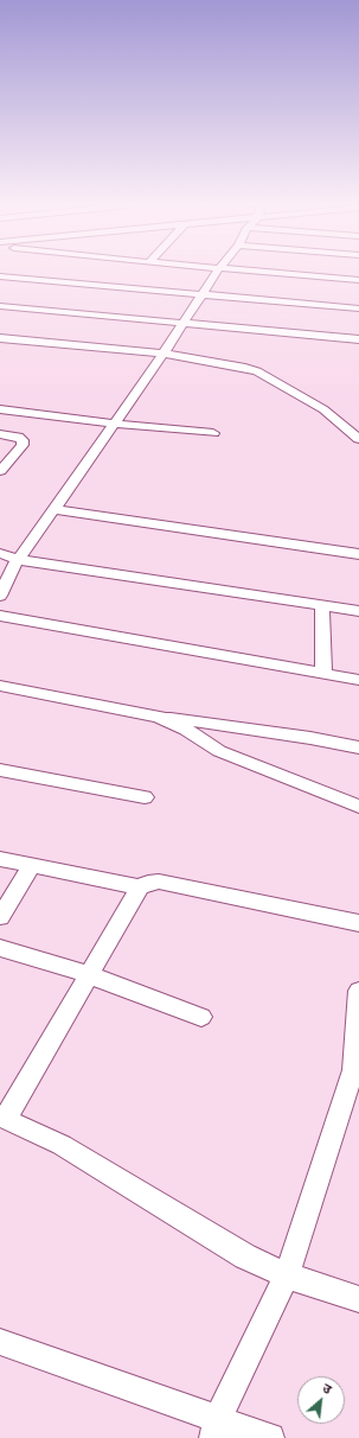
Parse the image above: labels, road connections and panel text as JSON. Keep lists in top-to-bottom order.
{
  "north": "top right"
}
